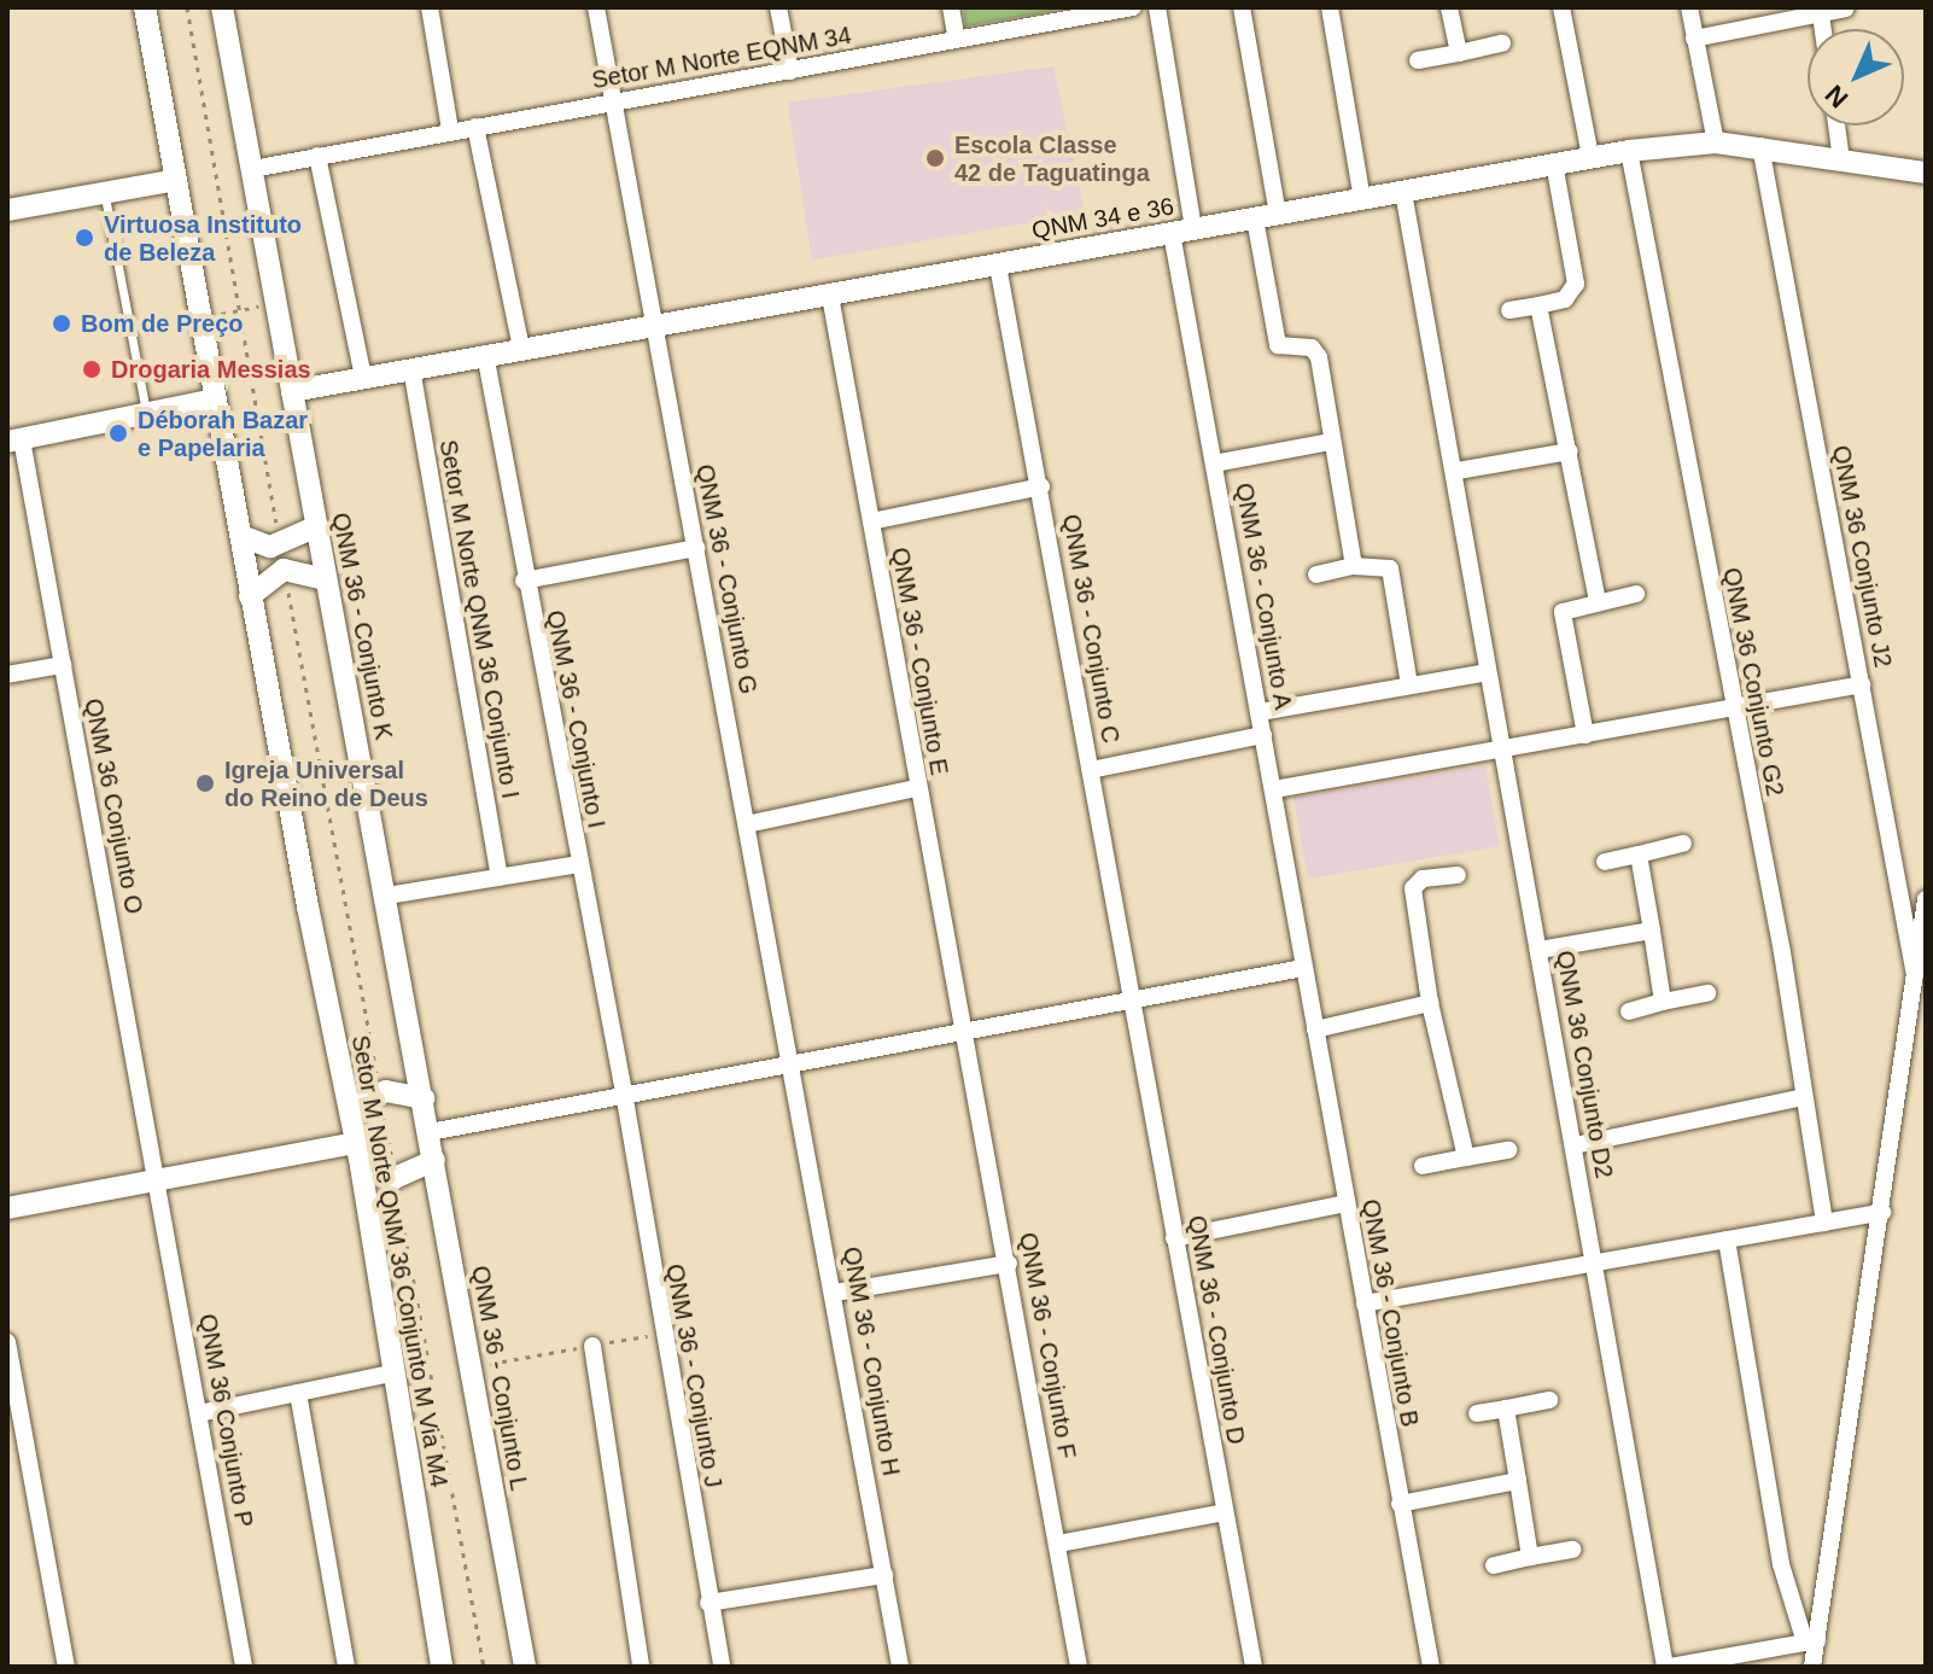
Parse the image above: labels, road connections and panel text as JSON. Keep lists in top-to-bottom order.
{
  "streets": {
    "main road": [
      "QNM 34 e 36",
      "QNM 36 - Conjunto K",
      "Setor M Norte QNM 36 Conjunto M Via M4",
      "QNM 36 - Conjunto L"
    ],
    "street": [
      "Setor M Norte EQNM 34",
      "QNM 36 Conjunto J2",
      "QNM 36 - Conjunto G",
      "QNM 36 - Conjunto A",
      "Setor M Norte QNM 36 Conjunto I",
      "QNM 36 - Conjunto C",
      "QNM 36 - Conjunto E",
      "QNM 36 Conjunto G2",
      "QNM 36 - Conjunto I",
      "QNM 36 Conjunto O",
      "QNM 36 Conjunto D2",
      "QNM 36 - Conjunto B",
      "QNM 36 - Conjunto D",
      "QNM 36 - Conjunto F",
      "QNM 36 - Conjunto H",
      "QNM 36 - Conjunto J",
      "QNM 36 Conjunto P"
    ]
  },
  "crossings": [
    ["Setor M Norte EQNM 34", "QNM 36 - Conjunto G"],
    ["Setor M Norte EQNM 34", "QNM 36 - Conjunto K"],
    ["QNM 34 e 36", "QNM 36 Conjunto J2"],
    ["QNM 34 e 36", "QNM 36 - Conjunto G"],
    ["QNM 34 e 36", "QNM 36 - Conjunto A"],
    ["QNM 34 e 36", "Setor M Norte QNM 36 Conjunto I"],
    ["QNM 34 e 36", "QNM 36 - Conjunto K"],
    ["QNM 34 e 36", "QNM 36 - Conjunto C"],
    ["QNM 34 e 36", "QNM 36 - Conjunto E"],
    ["QNM 34 e 36", "QNM 36 Conjunto G2"],
    ["QNM 34 e 36", "QNM 36 - Conjunto I"],
    ["QNM 34 e 36", "QNM 36 Conjunto D2"],
    ["QNM 36 - Conjunto G", "QNM 36 - Conjunto H"],
    ["QNM 36 - Conjunto A", "QNM 36 - Conjunto B"],
    ["QNM 36 - Conjunto K", "QNM 36 - Conjunto L"],
    ["QNM 36 - Conjunto C", "QNM 36 - Conjunto D"],
    ["QNM 36 - Conjunto E", "QNM 36 - Conjunto F"],
    ["QNM 36 - Conjunto I", "QNM 36 - Conjunto J"],
    ["QNM 36 Conjunto O", "QNM 36 Conjunto P"]
  ],
  "places": [
    "Escola Classe 42 de Taguatinga",
    "Virtuosa Instituto de Beleza",
    "Bom de Preço",
    "Drogaria Messias",
    "Déborah Bazar e Papelaria",
    "Igreja Universal do Reino de Deus"
  ],
  "north": "bottom left"
}
